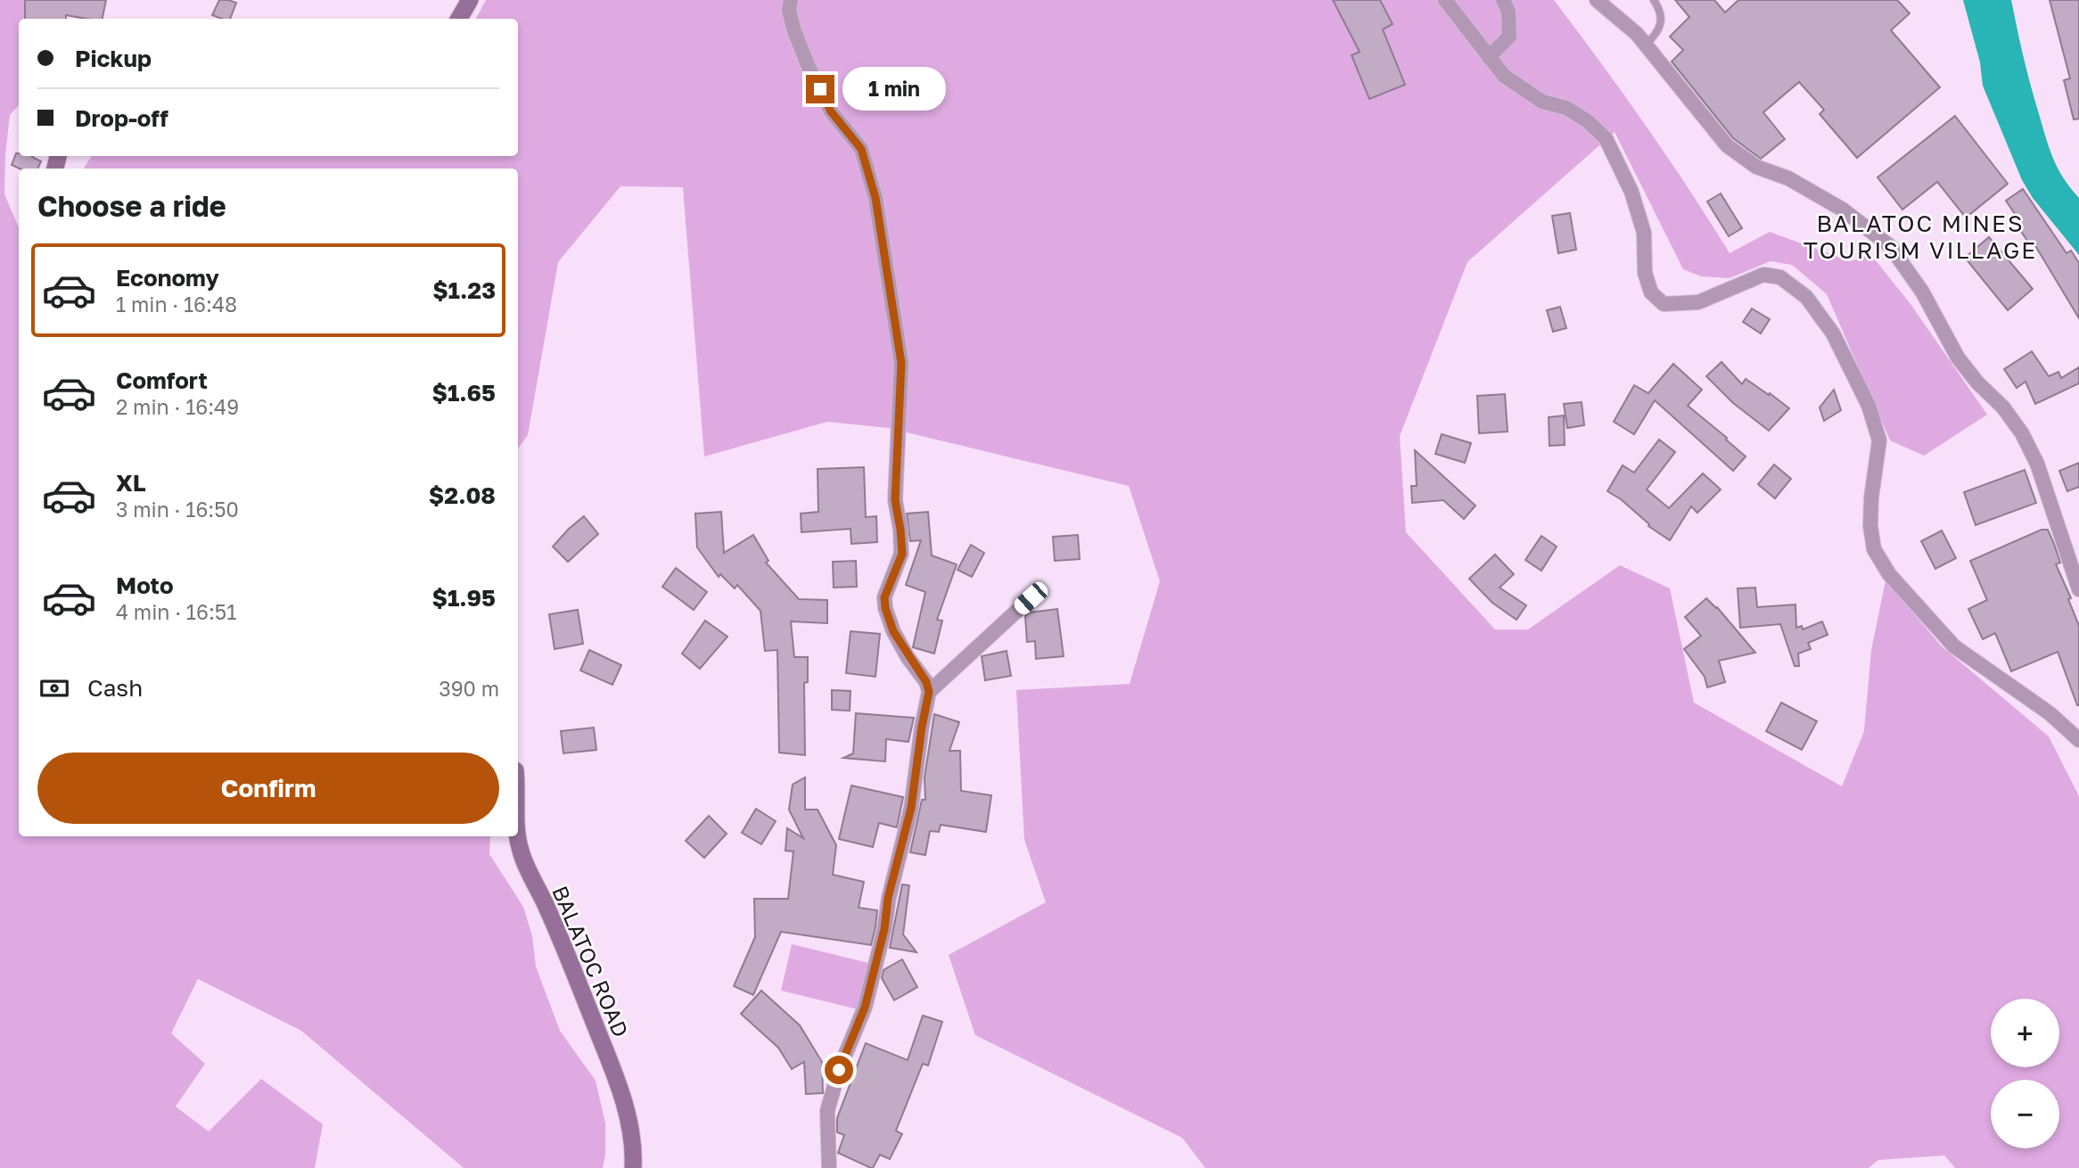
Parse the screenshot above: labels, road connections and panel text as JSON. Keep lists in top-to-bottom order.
{
  "streets": {
    "main road": ["BALATOC ROAD"]
  },
  "districts": ["BALATOC MINES TOURISM VILLAGE"],
  "page": {
    "banner": ["Pickup", "Drop-off"],
    "bubble": "1 min",
    "heading": "Choose a ride",
    "list": [
      {
        "name": "Economy",
        "note": "1 min · 16:48",
        "value": "$1.23"
      },
      {
        "name": "Comfort",
        "note": "2 min · 16:49",
        "value": "$1.65"
      },
      {
        "name": "XL",
        "note": "3 min · 16:50",
        "value": "$2.08"
      },
      {
        "name": "Moto",
        "note": "4 min · 16:51",
        "value": "$1.95"
      }
    ],
    "pay": ["Cash", "390 m"],
    "buttons": "Confirm",
    "map_buttons": ["+", "−"]
  }
}
